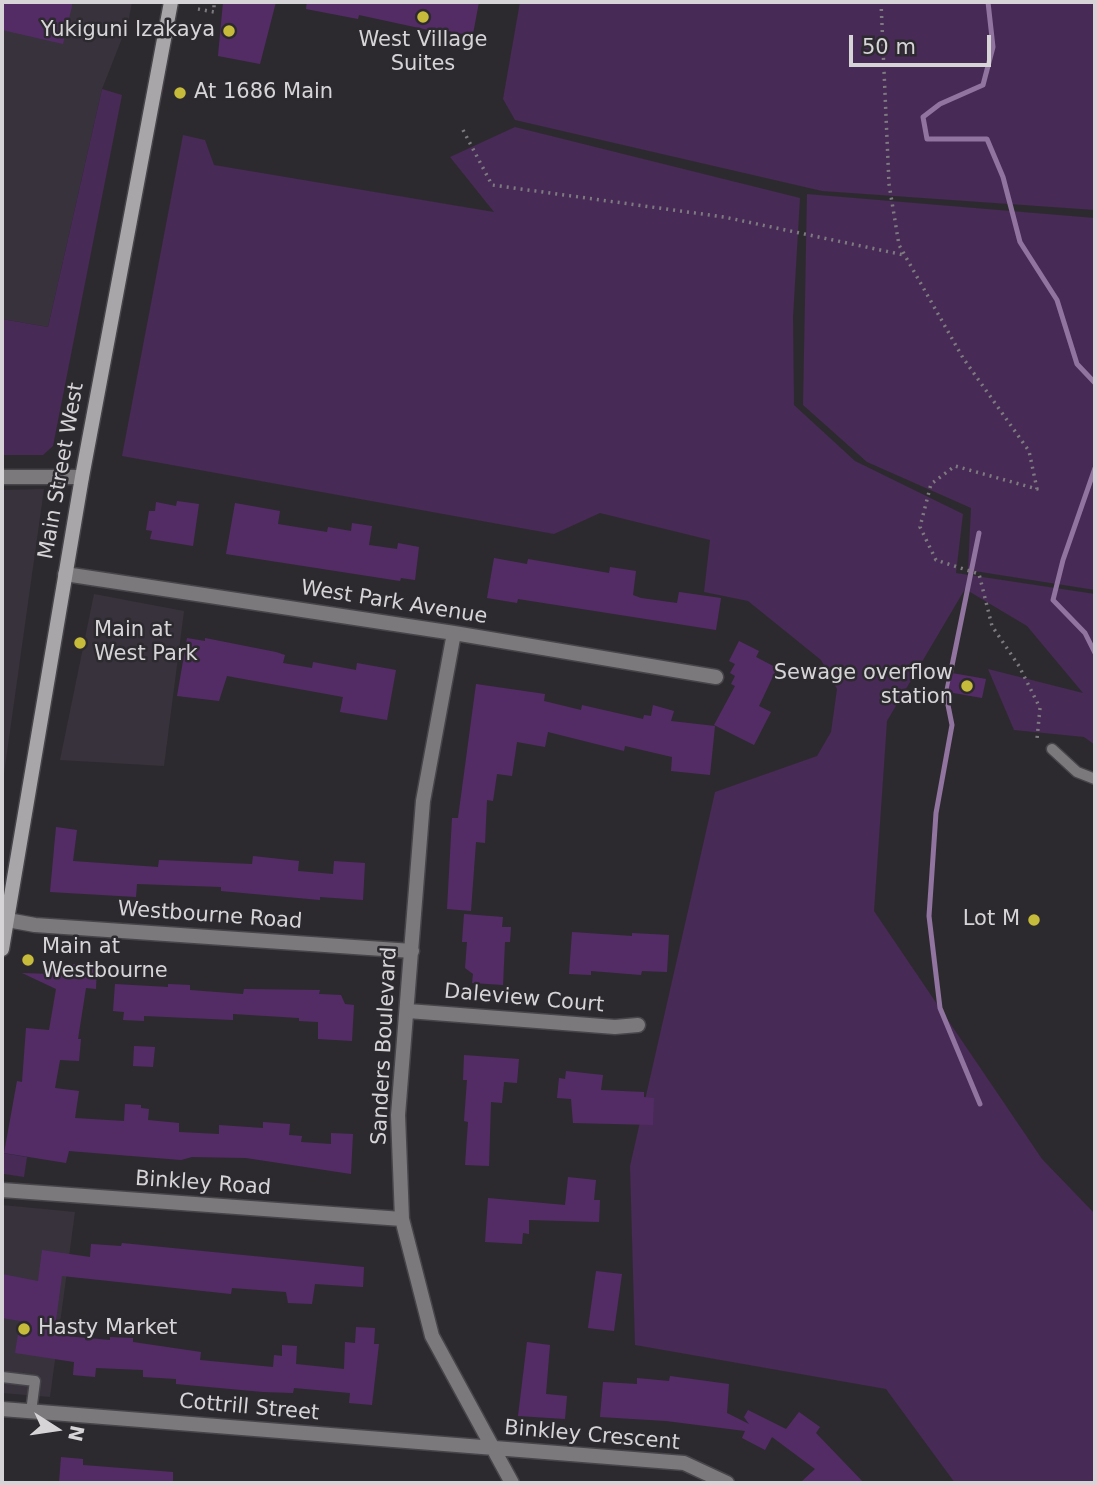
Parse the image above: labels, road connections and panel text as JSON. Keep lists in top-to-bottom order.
{
  "streets": {
    "main road": ["Main Street West"],
    "street": [
      "West Park Avenue",
      "Westbourne Road",
      "Daleview Court",
      "Sanders Boulevard",
      "Binkley Road",
      "Cottrill Street",
      "Binkley Crescent"
    ]
  },
  "crossings": [
    ["Main Street West", "West Park Avenue"],
    ["Main Street West", "Westbourne Road"],
    ["West Park Avenue", "Sanders Boulevard"],
    ["Westbourne Road", "Sanders Boulevard"],
    ["Daleview Court", "Sanders Boulevard"],
    ["Sanders Boulevard", "Binkley Road"],
    ["Sanders Boulevard", "Cottrill Street"],
    ["Sanders Boulevard", "Binkley Crescent"],
    ["Cottrill Street", "Binkley Crescent"]
  ],
  "places": [
    "West Village Suites",
    "Yukiguni Izakaya",
    "At 1686 Main",
    "Main at West Park",
    "Sewage overflow station",
    "Lot M",
    "Main at Westbourne",
    "Hasty Market"
  ],
  "scale_bar": "50 m",
  "north": "right"
}
